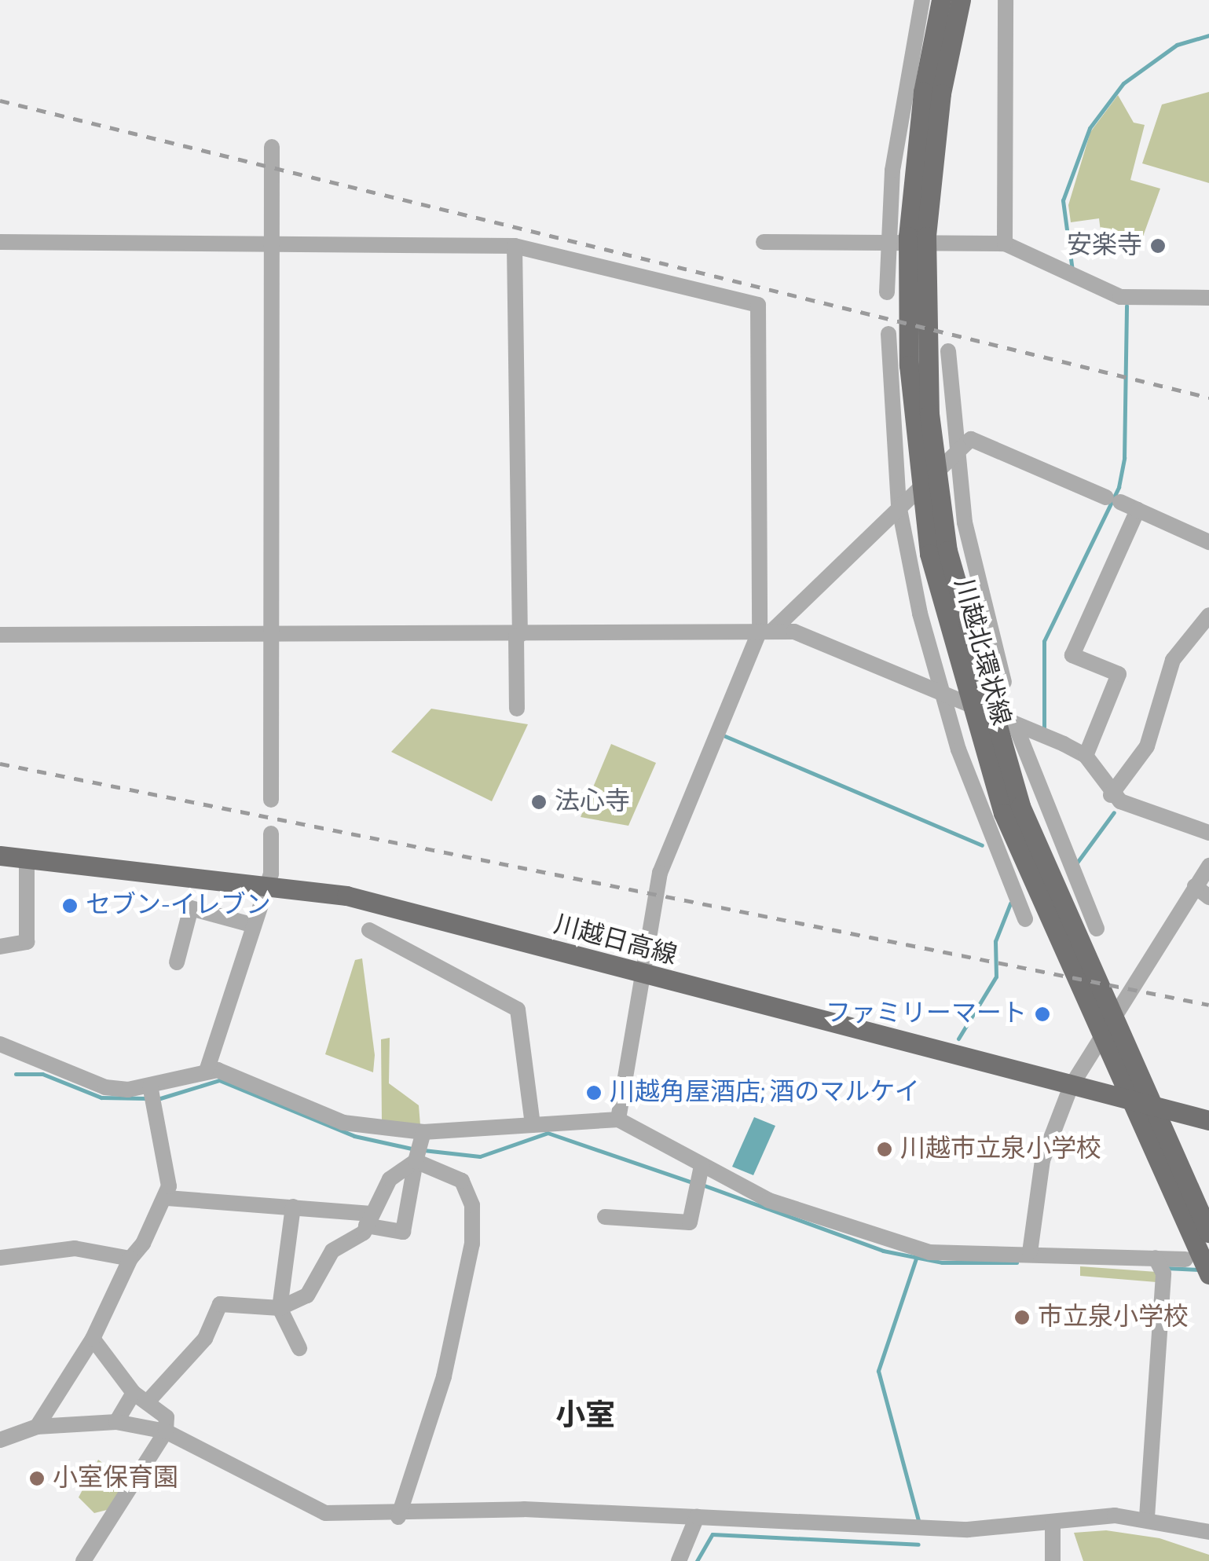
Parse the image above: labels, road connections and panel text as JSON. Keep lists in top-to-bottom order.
{
  "streets": {
    "main road": ["川越北環状線", "川越日高線"]
  },
  "districts": ["小室"],
  "places": [
    "安楽寺",
    "法心寺",
    "セブン-イレブン",
    "ファミリーマート",
    "川越角屋酒店; 酒のマルケイ",
    "川越市立泉小学校",
    "市立泉小学校",
    "小室保育園"
  ]
}
